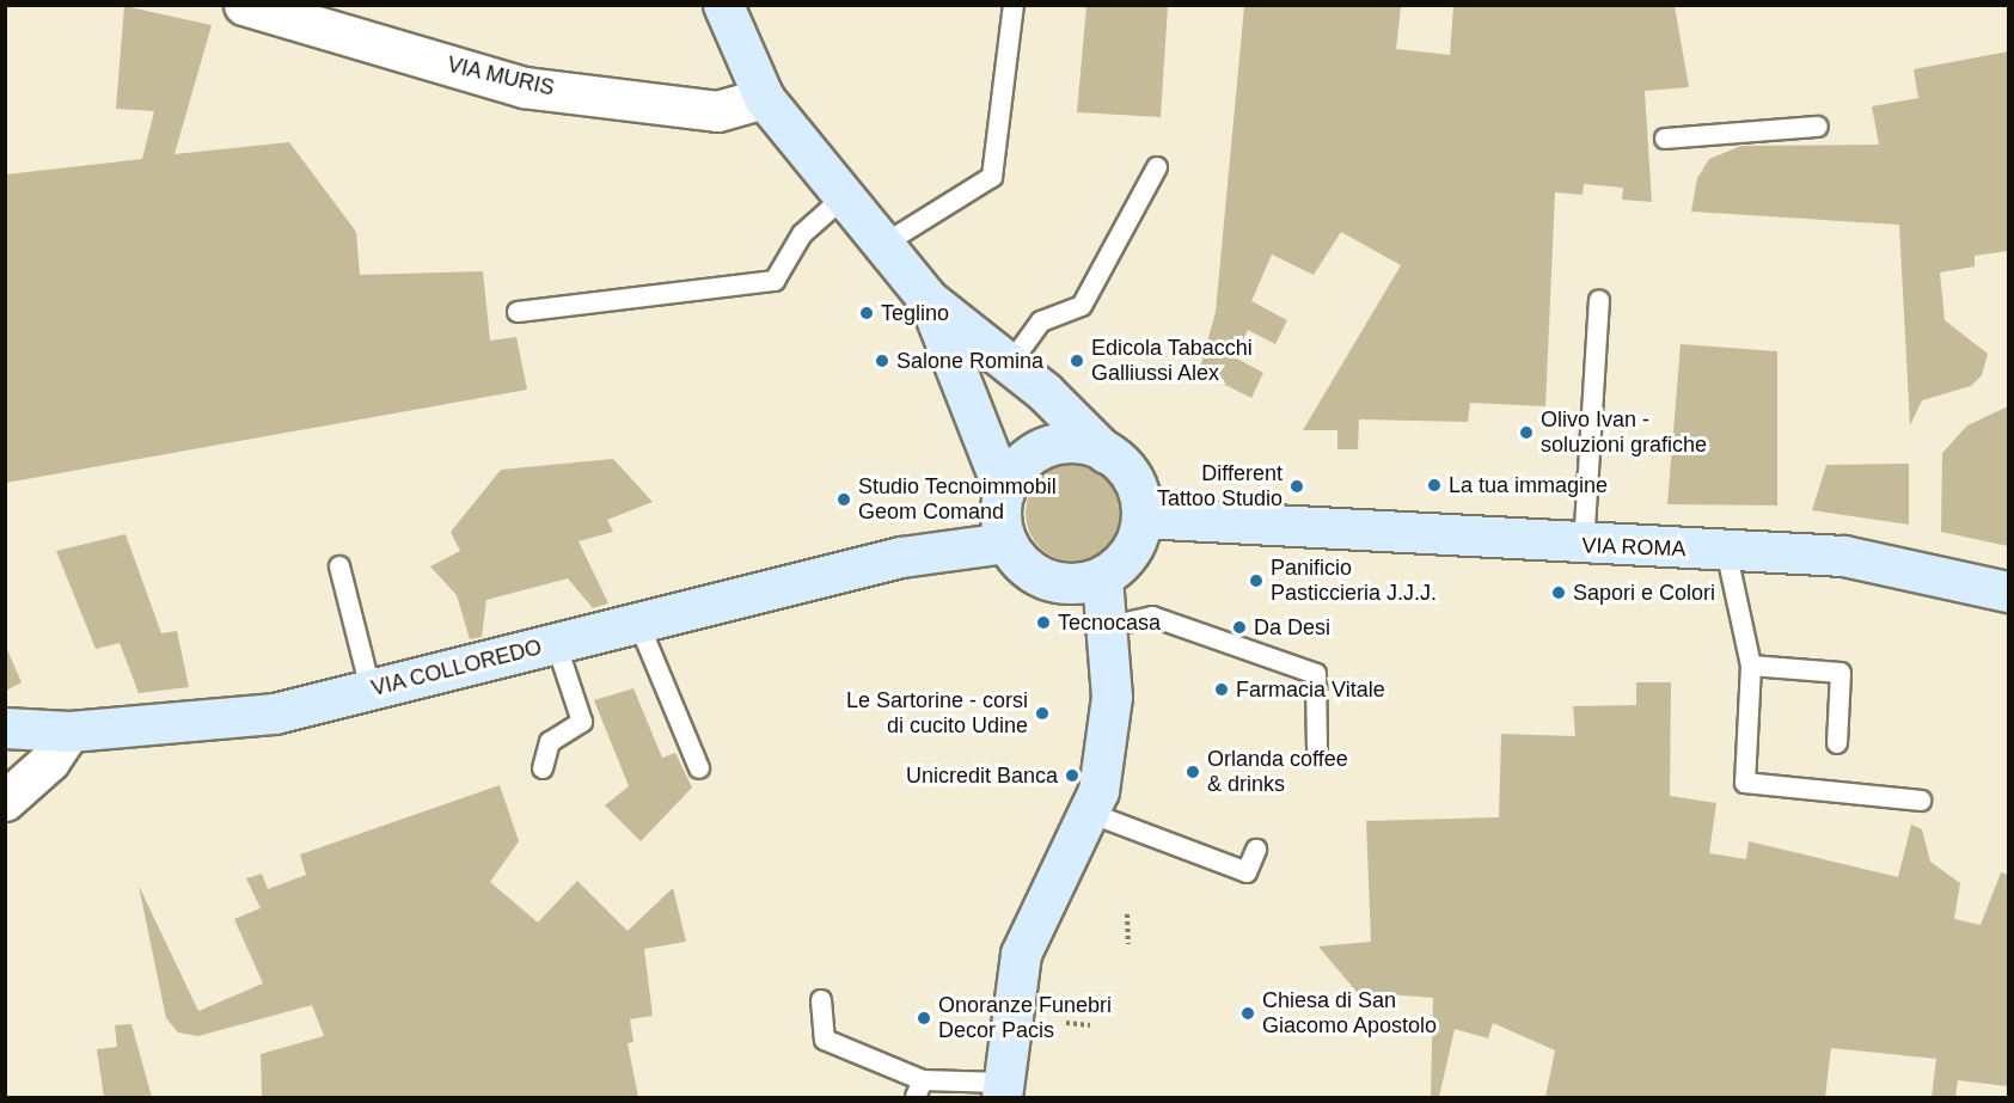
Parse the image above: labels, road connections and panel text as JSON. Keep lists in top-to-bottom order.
{
  "streets": {
    "main road": ["VIA ROMA", "VIA COLLOREDO"],
    "street": ["VIA MURIS"]
  },
  "crossings": [
    ["VIA ROMA", "VIA COLLOREDO"]
  ],
  "places": [
    "Teglino",
    "Salone Romina",
    "Edicola Tabacchi Galliussi Alex",
    "Olivo Ivan - soluzioni grafiche",
    "La tua immagine",
    "Different Tattoo Studio",
    "Studio Tecnoimmobil Geom Comand",
    "Panificio Pasticcieria J.J.J.",
    "Sapori e Colori",
    "Tecnocasa",
    "Da Desi",
    "Farmacia Vitale",
    "Le Sartorine - corsi di cucito Udine",
    "Orlanda coffee & drinks",
    "Unicredit Banca",
    "Chiesa di San Giacomo Apostolo",
    "Onoranze Funebri Decor Pacis"
  ]
}
